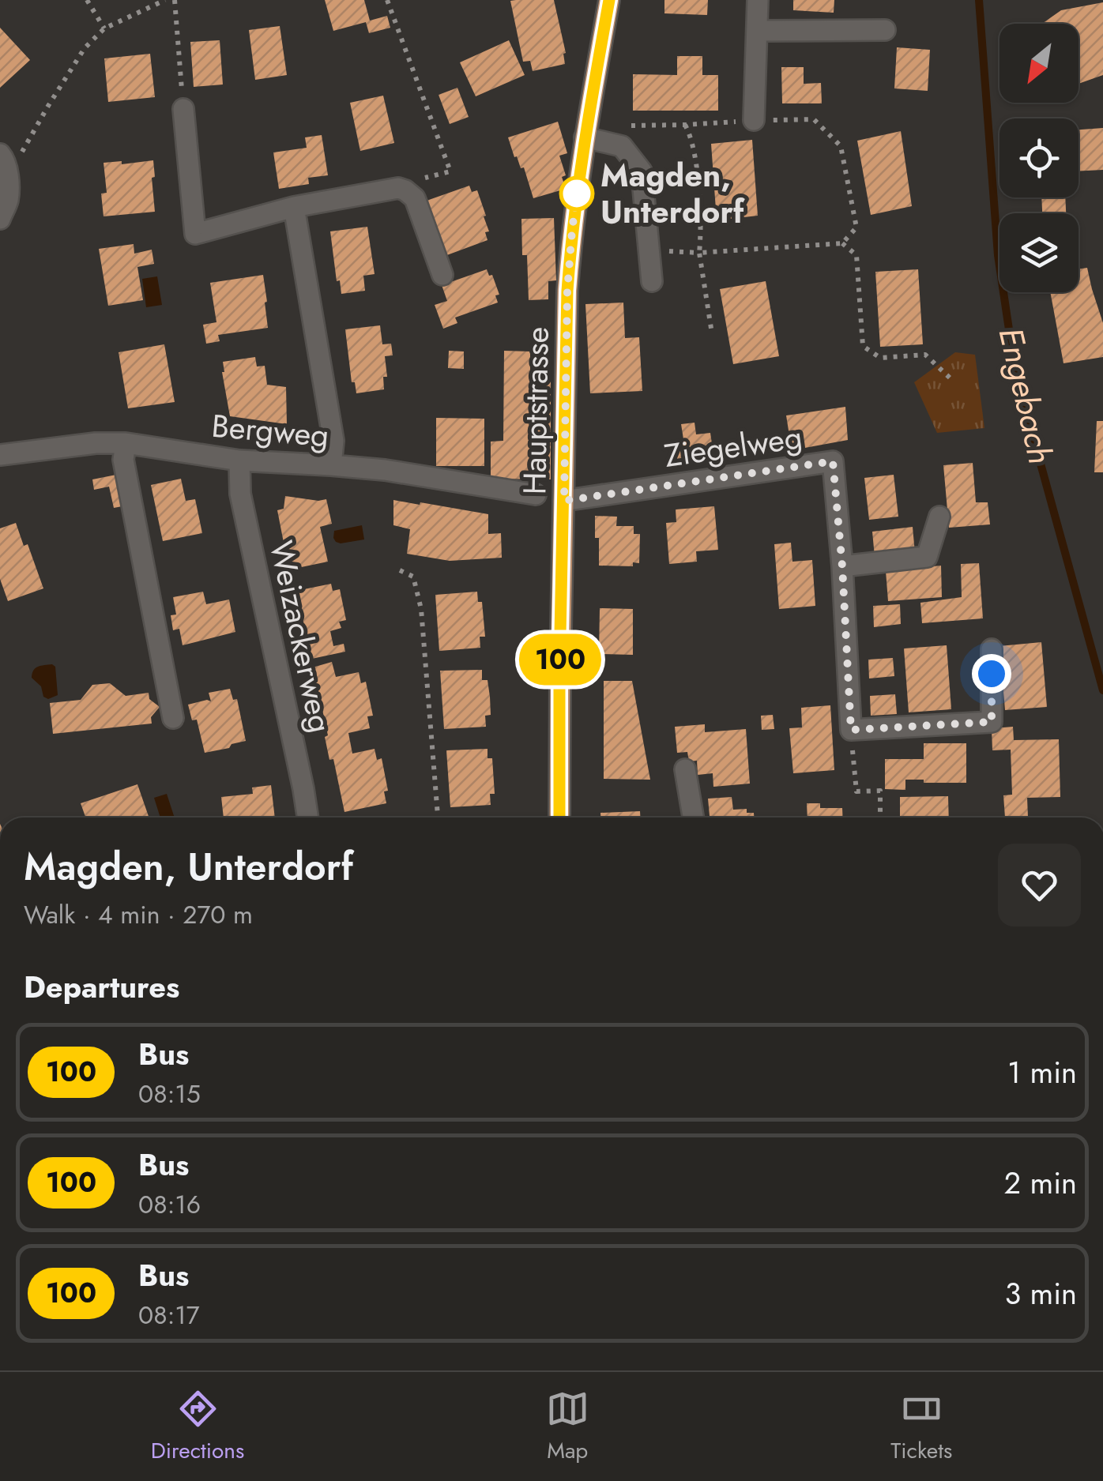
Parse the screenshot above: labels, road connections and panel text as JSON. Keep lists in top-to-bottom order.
{
  "streets": {
    "main road": ["Hauptstrasse"],
    "street": ["Bergweg", "Ziegelweg", "Weizackerweg"]
  },
  "crossings": [
    ["Hauptstrasse", "Ziegelweg"],
    ["Bergweg", "Weizackerweg"]
  ],
  "water": ["Engebach"],
  "places": ["Magden, Unterdorf"],
  "lines": ["bus line 100"],
  "north": "bottom left",
  "page": {
    "on_map": "100",
    "heading": [
      ["Magden, Unterdorf", "Walk · 4 min · 270 m"],
      "Departures"
    ],
    "list": [
      {
        "mark": "100",
        "name": "Bus",
        "note": "08:15",
        "value": "1 min"
      },
      {
        "mark": "100",
        "name": "Bus",
        "note": "08:16",
        "value": "2 min"
      },
      {
        "mark": "100",
        "name": "Bus",
        "note": "08:17",
        "value": "3 min"
      }
    ],
    "tabs": ["Directions", "Map", "Tickets"]
  }
}
